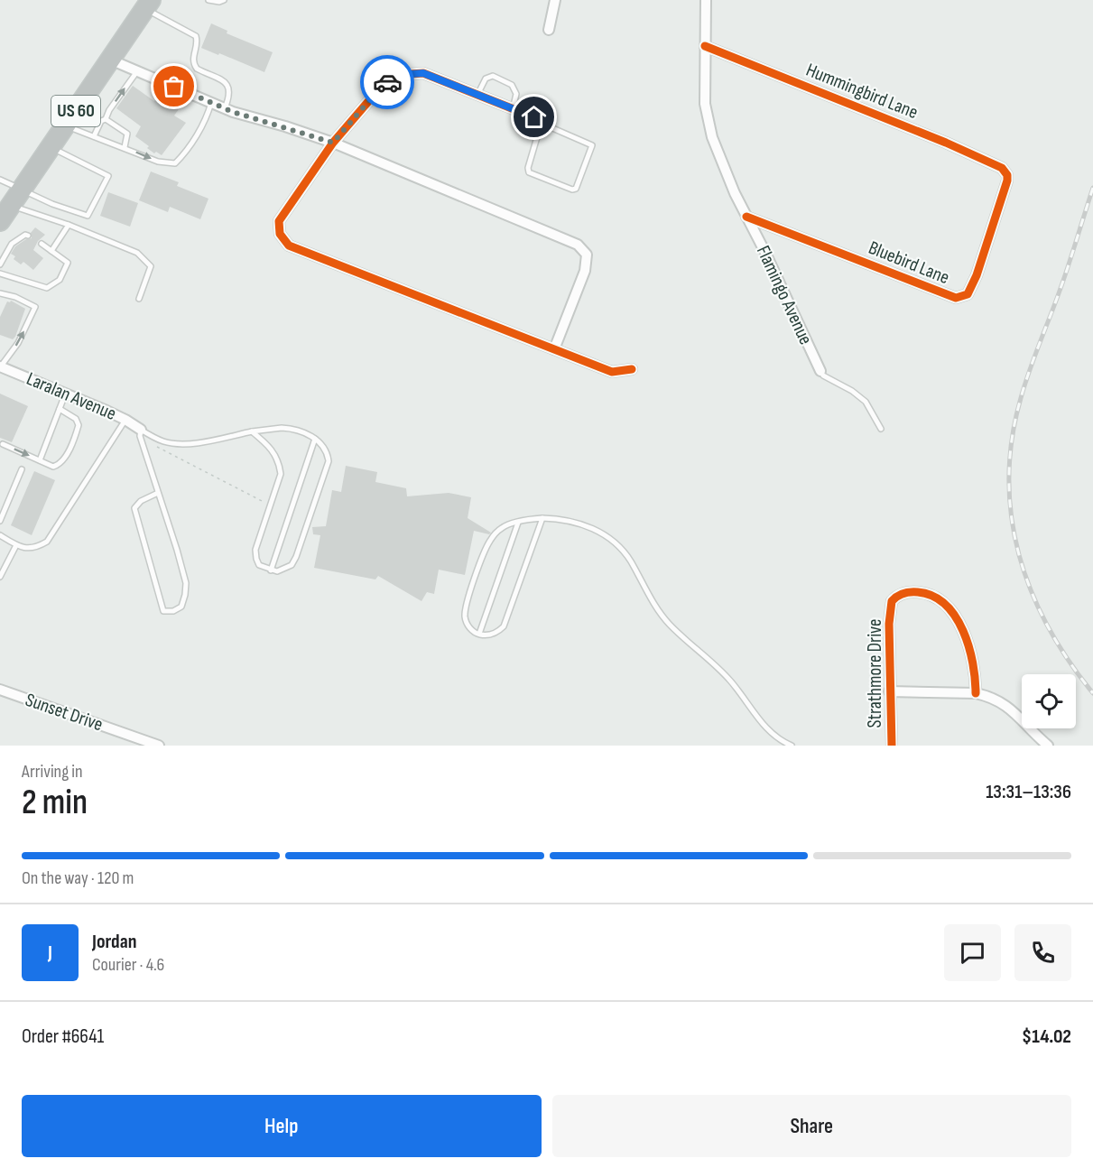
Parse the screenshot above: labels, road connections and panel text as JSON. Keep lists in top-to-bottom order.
{
  "streets": {
    "highway": ["US 60"],
    "street": [
      "Hummingbird Lane",
      "Bluebird Lane",
      "Flamingo Avenue",
      "Laralan Avenue",
      "Strathmore Drive",
      "Sunset Drive"
    ]
  },
  "crossings": [
    ["Hummingbird Lane", "Bluebird Lane"],
    ["Hummingbird Lane", "Flamingo Avenue"],
    ["Bluebird Lane", "Flamingo Avenue"]
  ],
  "page": {
    "heading": ["2 min", "Arriving in", "13:31–13:36"],
    "panel": [
      "Jordan",
      "Courier · 4.6",
      "Order #6641",
      "$14.02"
    ],
    "bar": "On the way · 120 m",
    "round": "J",
    "buttons": ["Help", "Share"]
  }
}
